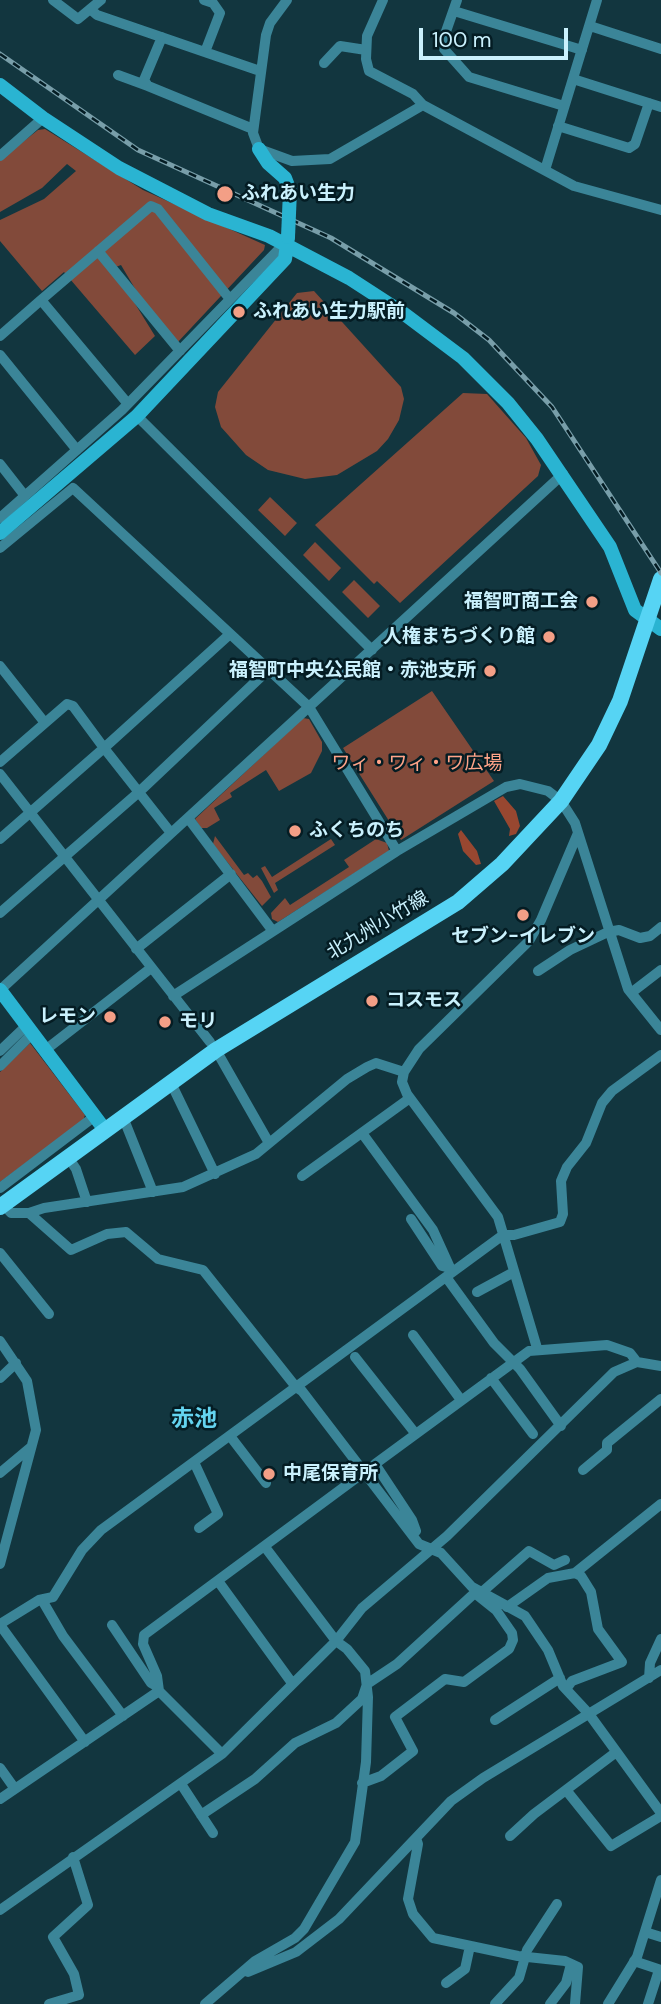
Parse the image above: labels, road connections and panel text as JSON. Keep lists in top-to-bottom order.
{
  "streets": {
    "main road": ["北九州小竹線"]
  },
  "districts": ["赤池"],
  "parks": ["ワィ・ワィ・ワ広場"],
  "places": [
    "ふれあい生力",
    "ふれあい生力駅前",
    "福智町商工会",
    "人権まちづくり館",
    "福智町中央公民館・赤池支所",
    "ふくちのち",
    "セブン-イレブン",
    "コスモス",
    "レモン",
    "モリ",
    "中尾保育所"
  ],
  "scale_bar": "100 m"
}
